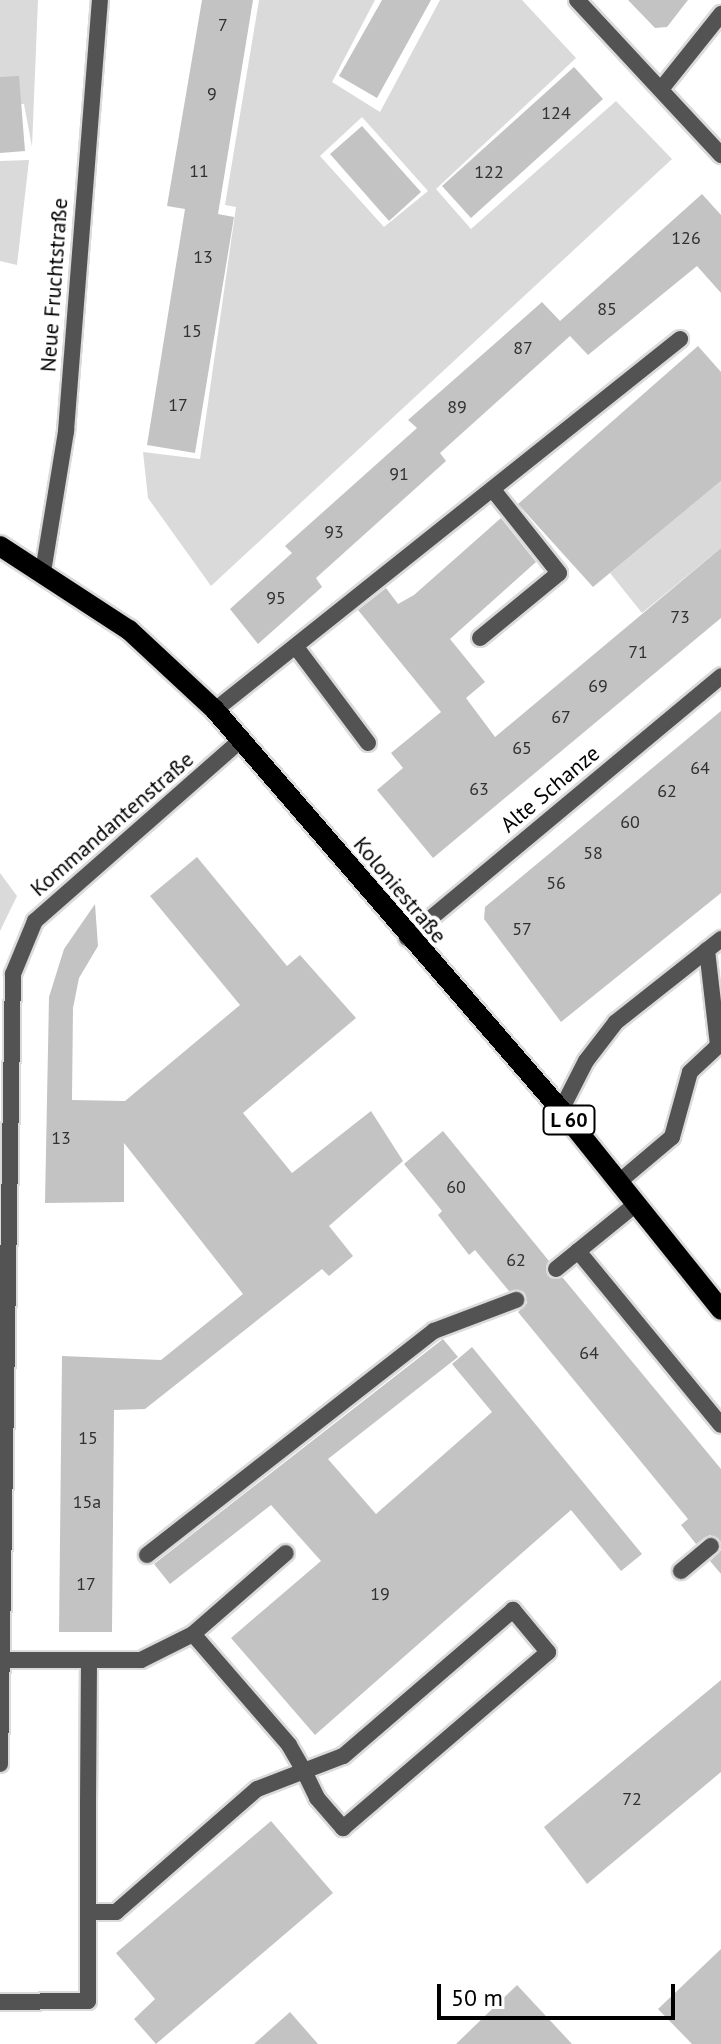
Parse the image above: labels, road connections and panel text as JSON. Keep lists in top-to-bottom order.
{
  "streets": {
    "main road": ["Koloniestraße", "L 60"],
    "street": ["Neue Fruchtstraße", "Alte Schanze", "Kommandantenstraße"]
  },
  "crossings": [
    ["Neue Fruchtstraße", "Koloniestraße"],
    ["Alte Schanze", "Koloniestraße"],
    ["Kommandantenstraße", "Koloniestraße"]
  ],
  "house_numbers": [
    "7",
    "9",
    "124",
    "11",
    "122",
    "126",
    "13",
    "85",
    "15",
    "87",
    "17",
    "89",
    "91",
    "93",
    "95",
    "73",
    "71",
    "69",
    "67",
    "65",
    "64",
    "63",
    "62",
    "60",
    "58",
    "56",
    "57",
    "13",
    "60",
    "62",
    "64",
    "15",
    "15a",
    "17",
    "19",
    "72"
  ],
  "scale_bar": "50 m"
}
